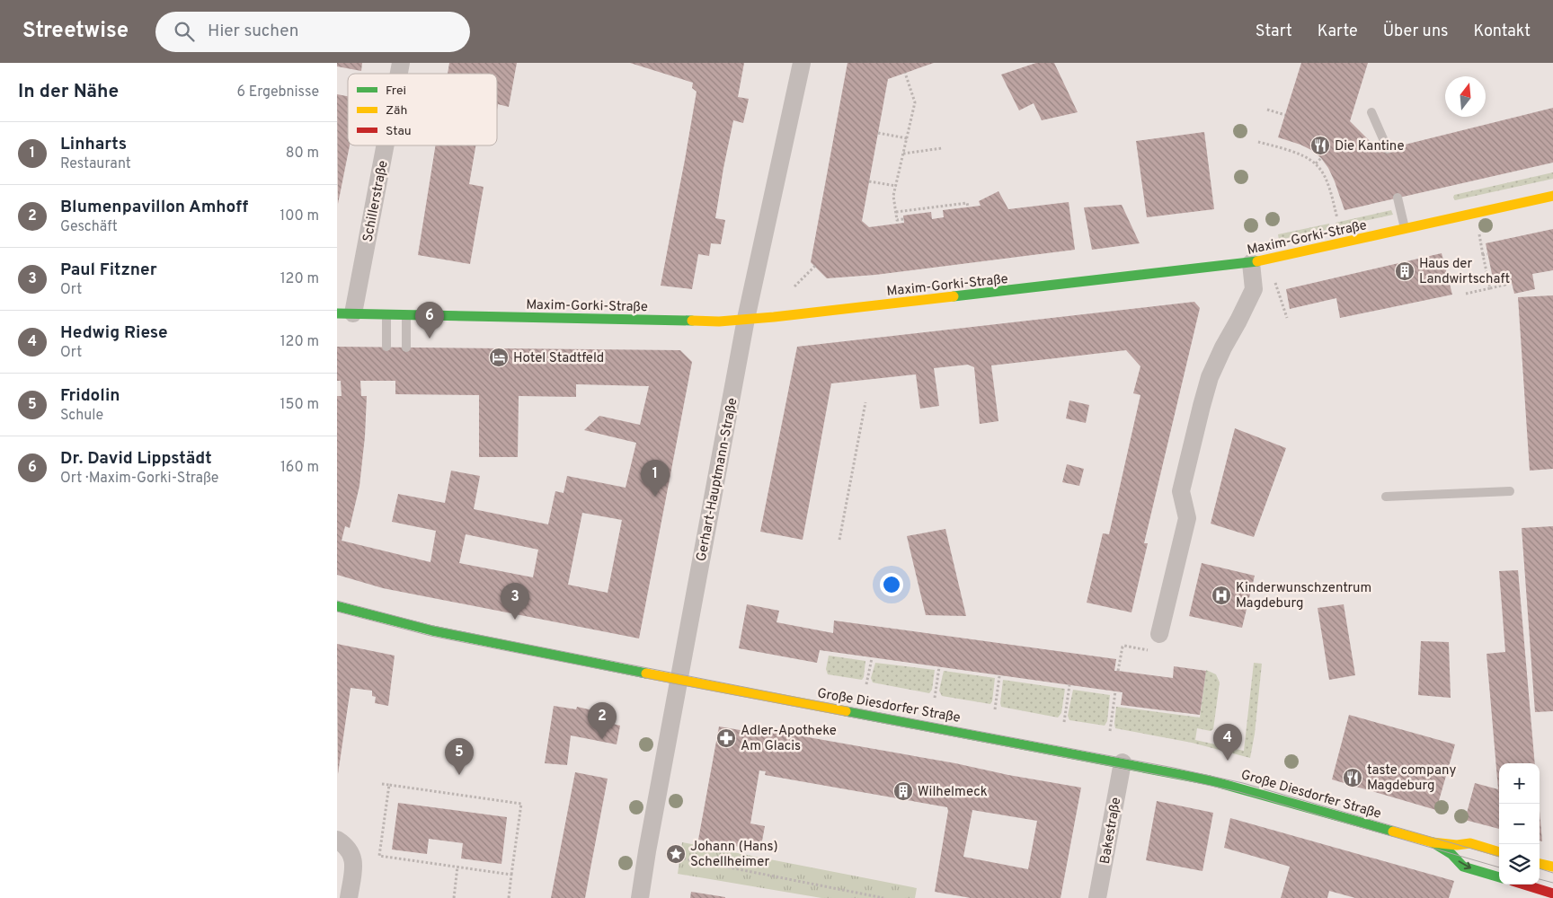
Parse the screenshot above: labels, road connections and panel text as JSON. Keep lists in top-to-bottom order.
{
  "streets": {
    "street": [
      "Schillerstraße",
      "Maxim-Gorki-Straße",
      "Gerhart-Hauptmann-Straße",
      "Große Diesdorfer Straße",
      "Bakestraße"
    ]
  },
  "crossings": [
    ["Schillerstraße", "Maxim-Gorki-Straße"],
    ["Maxim-Gorki-Straße", "Gerhart-Hauptmann-Straße"],
    ["Gerhart-Hauptmann-Straße", "Große Diesdorfer Straße"],
    ["Große Diesdorfer Straße", "Bakestraße"]
  ],
  "places": {
    "restaurant": ["Die Kantine", "taste company Magdeburg"],
    "building": ["Haus der Landwirtschaft", "Wilhelmeck"],
    "hotel": ["Hotel Stadtfeld"],
    "hospital": ["Kinderwunschzentrum Magdeburg"],
    "pharmacy": ["Adler-Apotheke Am Glacis"],
    "place": ["Johann (Hans) Schellheimer"]
  },
  "legend": ["Frei", "Zäh", "Stau"],
  "north": "top",
  "page": {
    "header": "Streetwise",
    "search": "Hier suchen",
    "nav": [
      "Start",
      "Karte",
      "Über uns",
      "Kontakt"
    ],
    "heading": ["In der Nähe", "6 Ergebnisse"],
    "list": [
      {
        "mark": "1",
        "name": "Linharts",
        "note": "Restaurant",
        "value": "80 m"
      },
      {
        "mark": "2",
        "name": "Blumenpavillon Amhoff",
        "note": "Geschäft",
        "value": "100 m"
      },
      {
        "mark": "3",
        "name": "Paul Fitzner",
        "note": "Ort",
        "value": "120 m"
      },
      {
        "mark": "4",
        "name": "Hedwig Riese",
        "note": "Ort",
        "value": "120 m"
      },
      {
        "mark": "5",
        "name": "Fridolin",
        "note": "Schule",
        "value": "150 m"
      },
      {
        "mark": "6",
        "name": "Dr. David Lippstädt",
        "note": "Ort · Maxim-Gorki-Straße",
        "value": "160 m"
      }
    ],
    "pins": [
      "6",
      "1",
      "3",
      "2",
      "4",
      "5"
    ],
    "map_buttons": ["+", "−"]
  }
}
